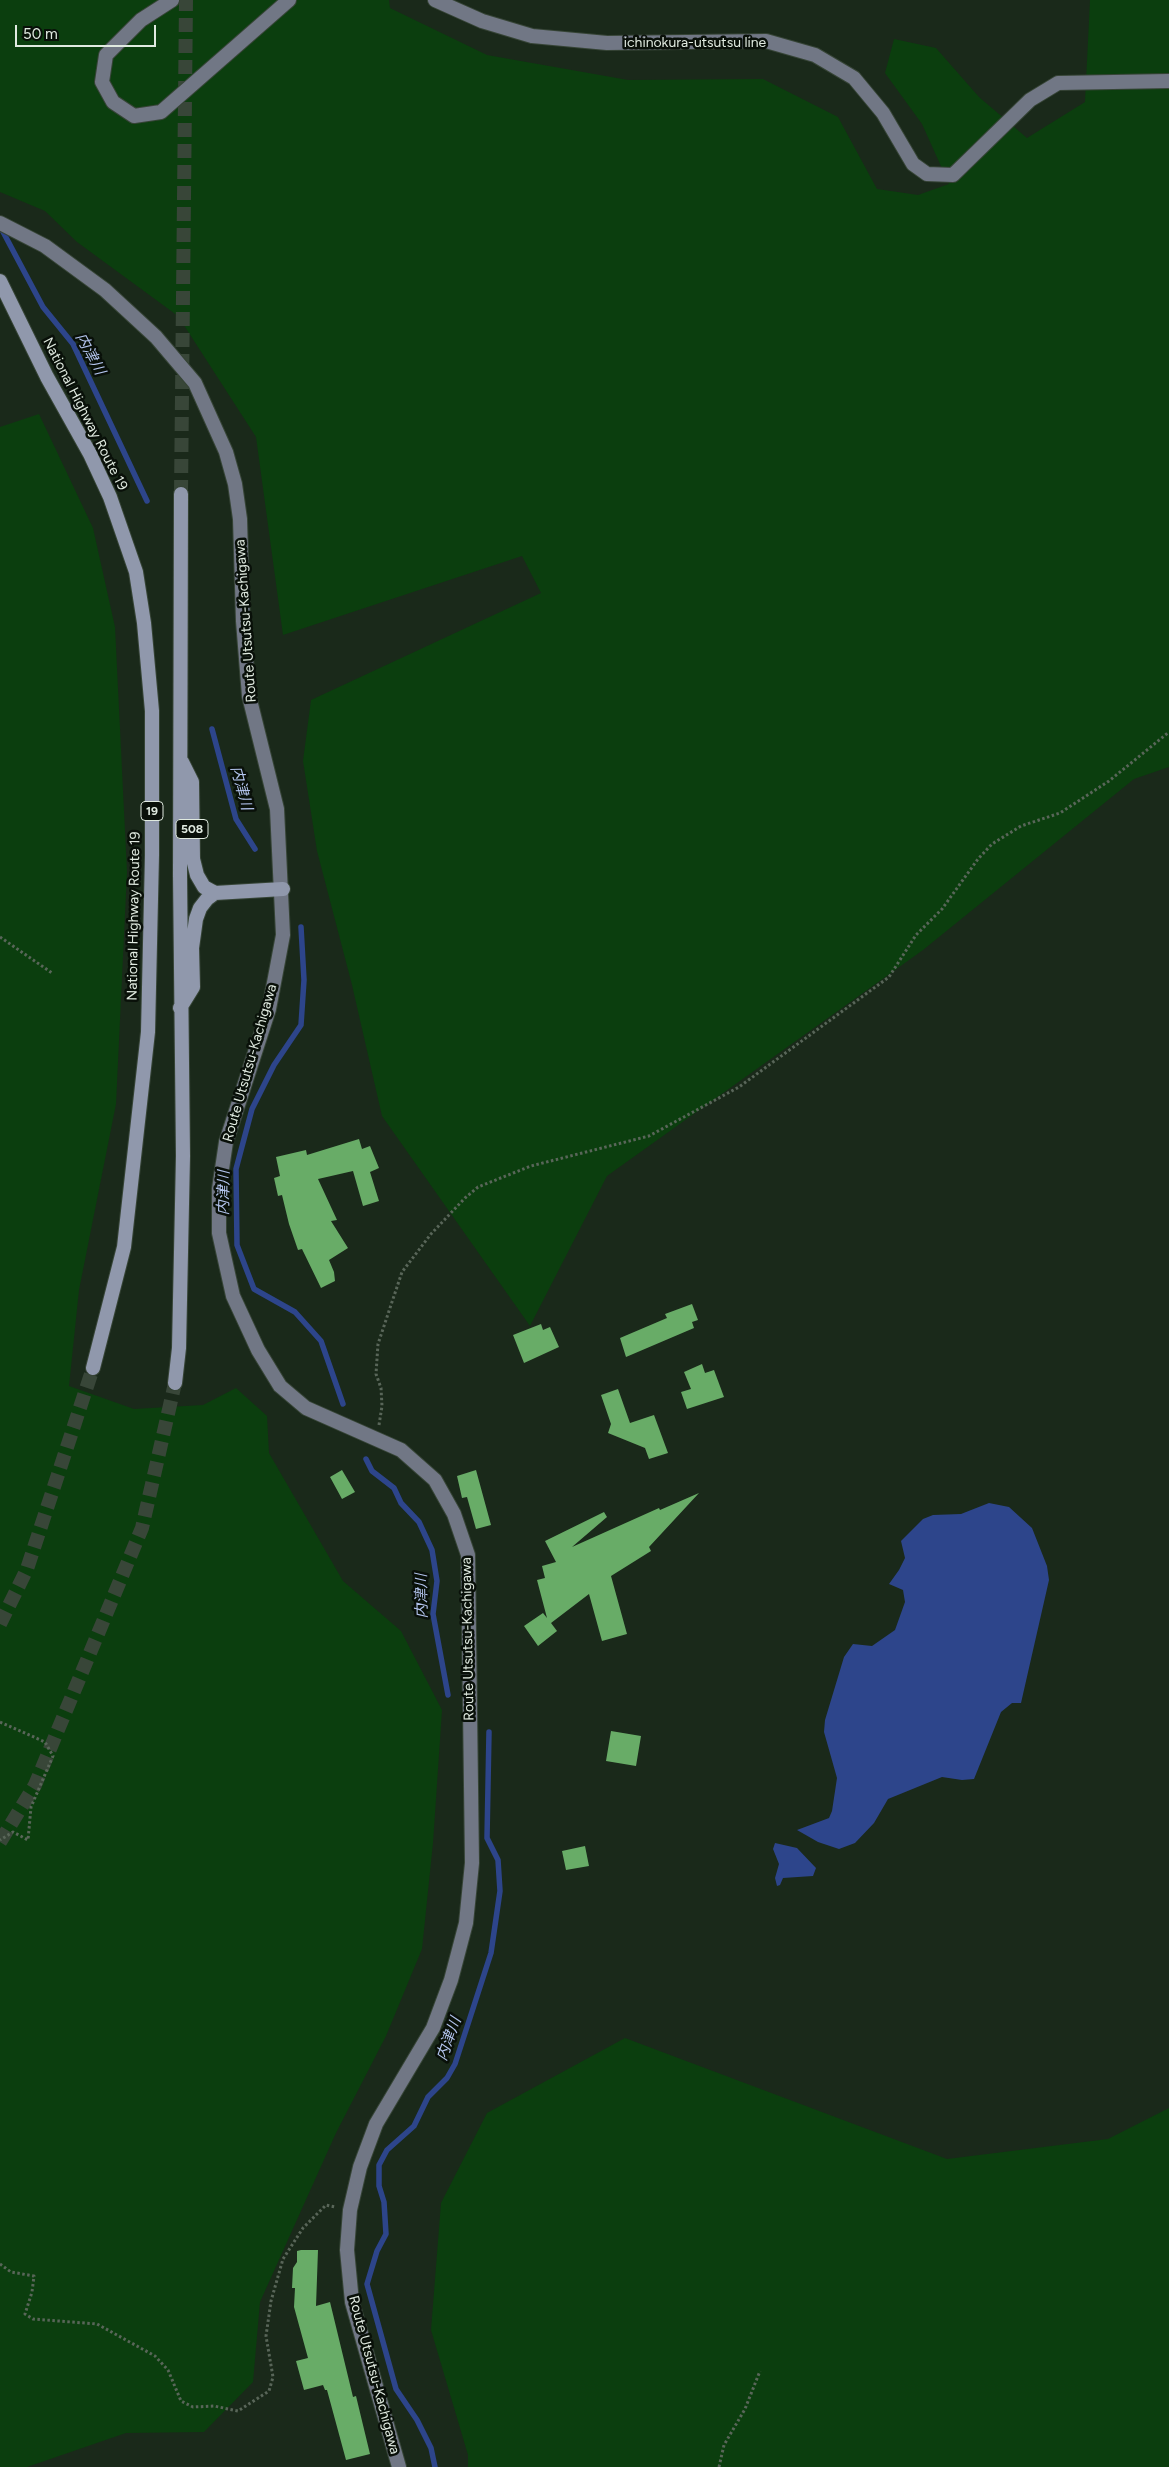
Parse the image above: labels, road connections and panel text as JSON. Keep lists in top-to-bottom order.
{
  "streets": {
    "highway": ["National Highway Route 19", "19", "508"],
    "main road": ["ichinokura-utsutsu line", "Route Utsutsu-Kachigawa"]
  },
  "crossings": [
    ["19", "508"]
  ],
  "water": ["内津川"],
  "scale_bar": "50 m"
}
